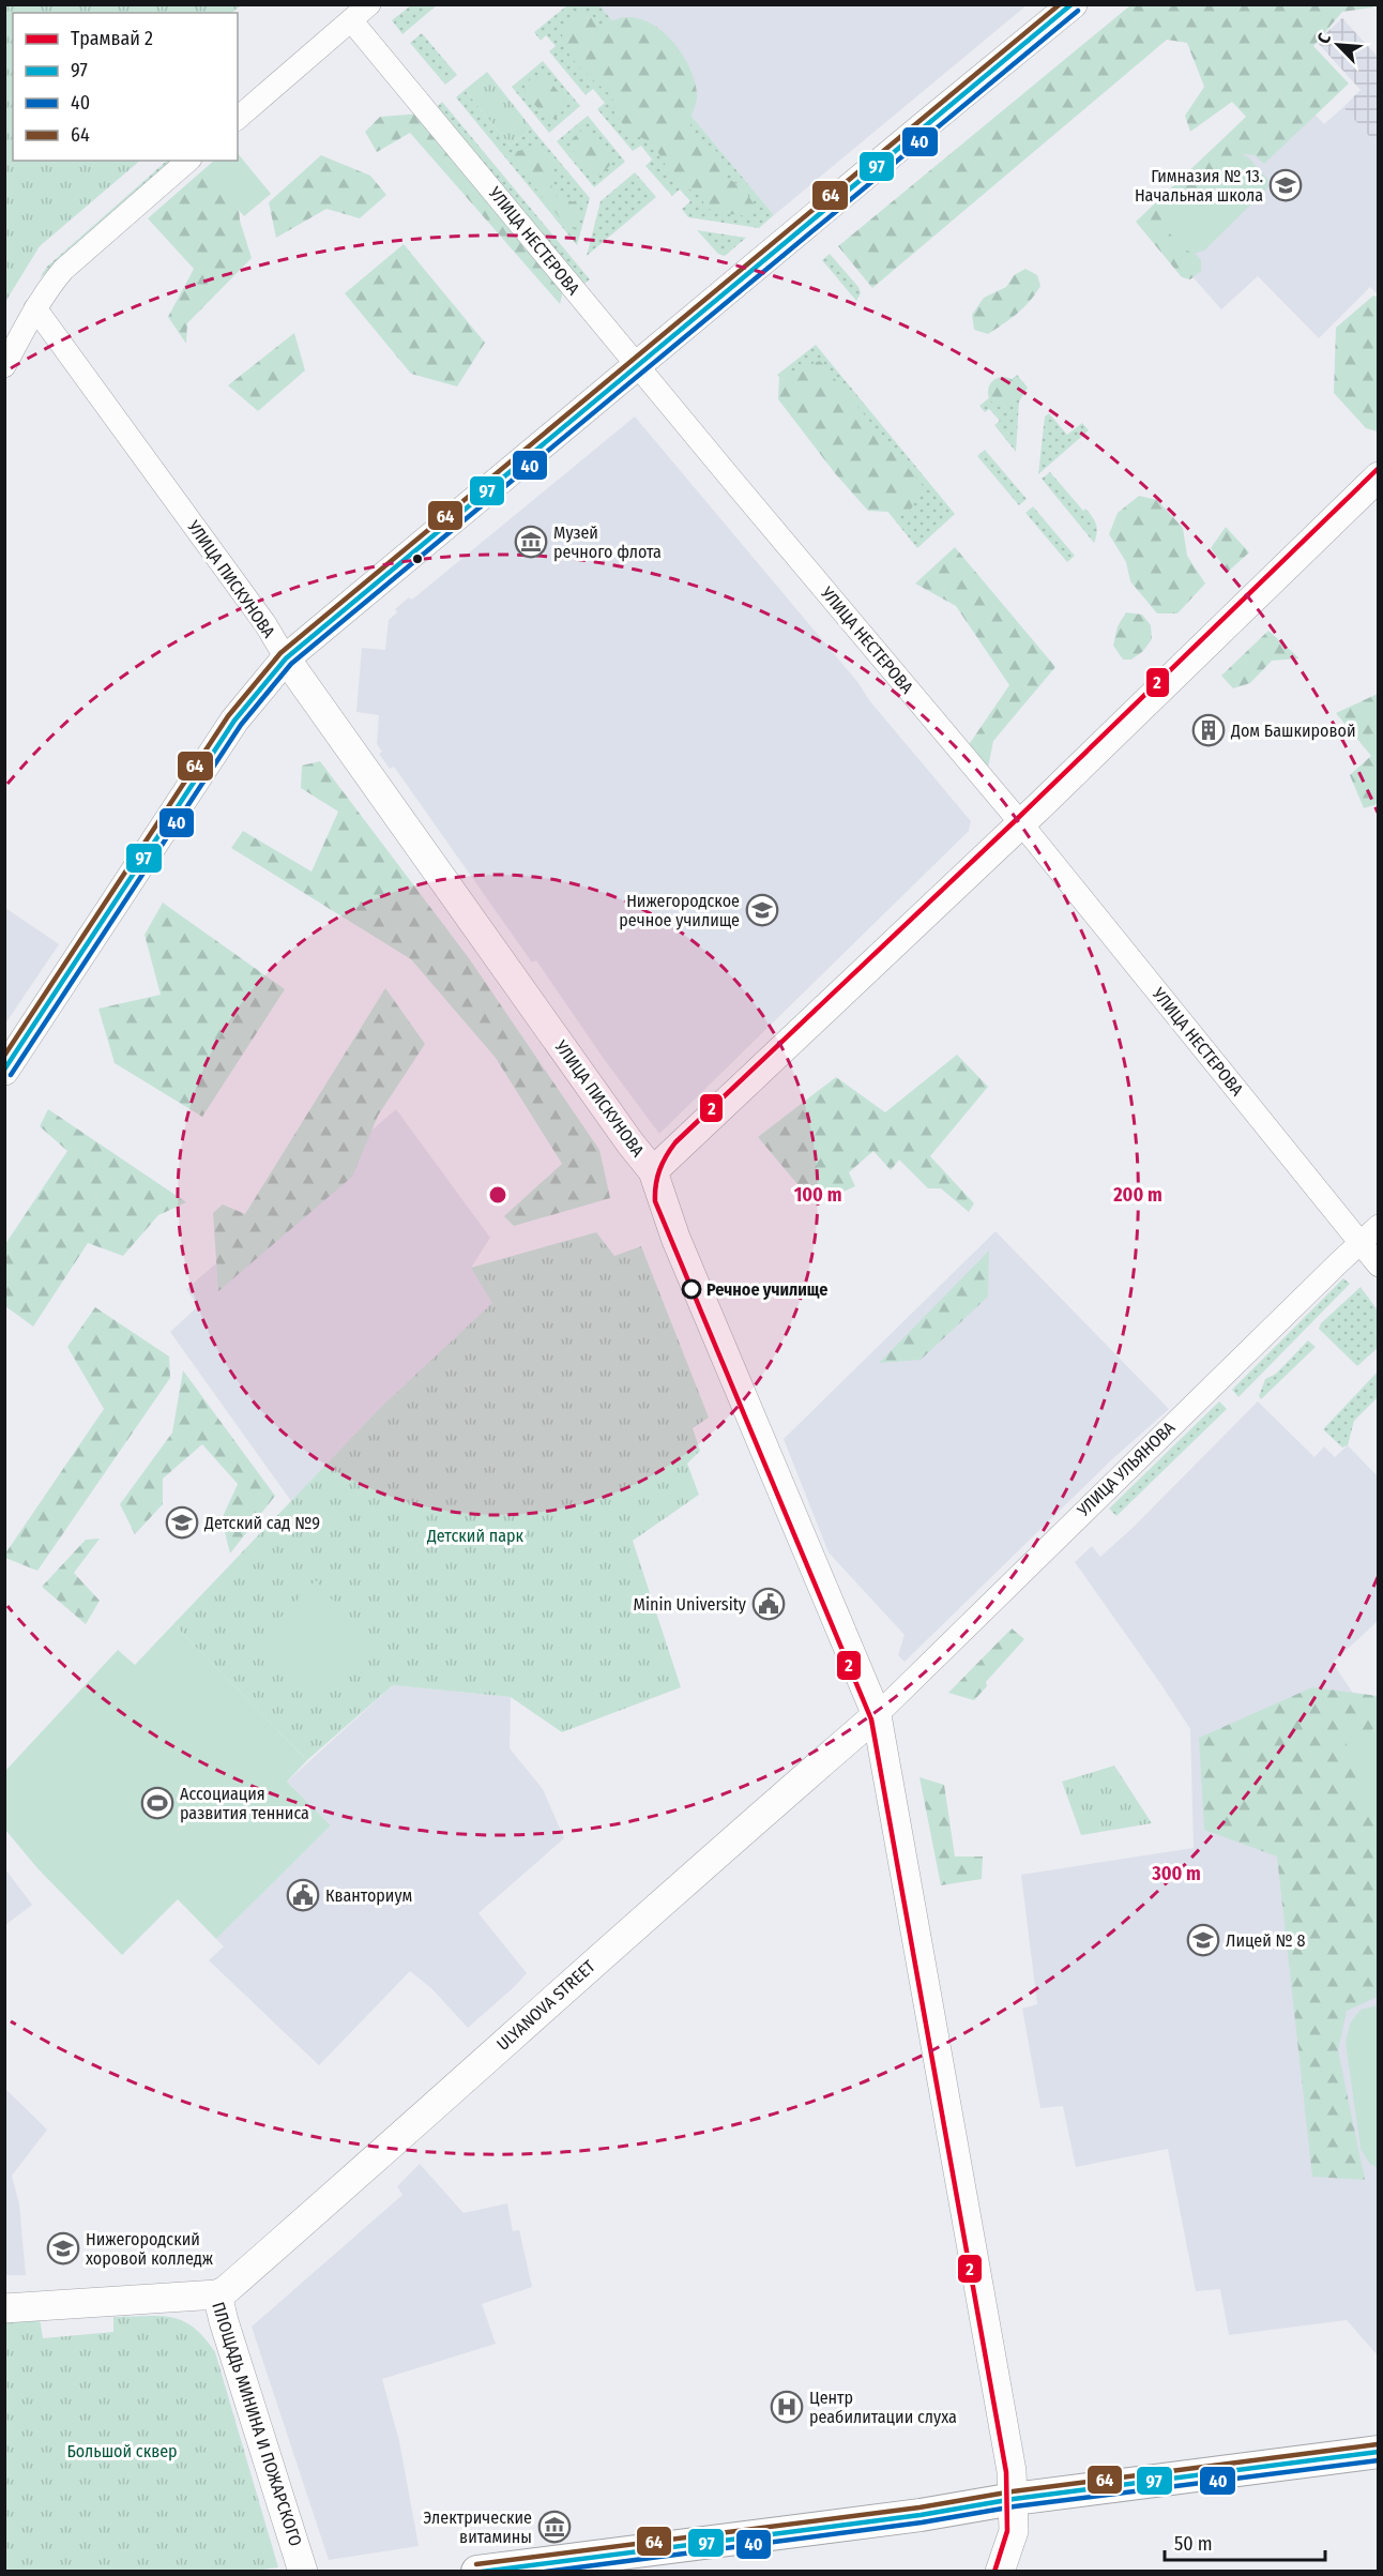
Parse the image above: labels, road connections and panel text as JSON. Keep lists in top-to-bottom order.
{
  "streets": {
    "street": [
      "УЛИЦА НЕСТЕРОВА",
      "УЛИЦА ПИСКУНОВА",
      "УЛИЦА УЛЬЯНОВА",
      "ULYANOVA STREET",
      "ПЛОЩАДЬ МИНИНА И ПОЖАРСКОГО"
    ]
  },
  "crossings": [
    ["УЛИЦА НЕСТЕРОВА", "УЛИЦА УЛЬЯНОВА"],
    ["УЛИЦА ПИСКУНОВА", "УЛИЦА УЛЬЯНОВА"],
    ["УЛИЦА ПИСКУНОВА", "ULYANOVA STREET"],
    ["УЛИЦА УЛЬЯНОВА", "ULYANOVA STREET"],
    ["ULYANOVA STREET", "ПЛОЩАДЬ МИНИНА И ПОЖАРСКОГО"]
  ],
  "parks": ["Детский парк", "Большой сквер"],
  "places": {
    "school or university": [
      "Гимназия № 13. Начальная школа",
      "Нижегородское речное училище",
      "Детский сад №9",
      "Лицей № 8",
      "Нижегородский хоровой колледж"
    ],
    "museum": ["Музей речного флота", "Электрические витамины"],
    "building": ["Дом Башкировой"],
    "other": ["Речное училище"],
    "public building": ["Minin University", "Кванториум"],
    "sports": ["Ассоциация развития тенниса"],
    "hospital": ["Центр реабилитации слуха"]
  },
  "lines": [
    "transit line 97",
    "transit line 64",
    "transit line 40",
    "tram line 2"
  ],
  "legend": [
    "Трамвай 2",
    "97",
    "40",
    "64"
  ],
  "scale_bar": "50 m",
  "north": "top left",
  "rings": ["100 m", "200 m", "300 m"]
}
